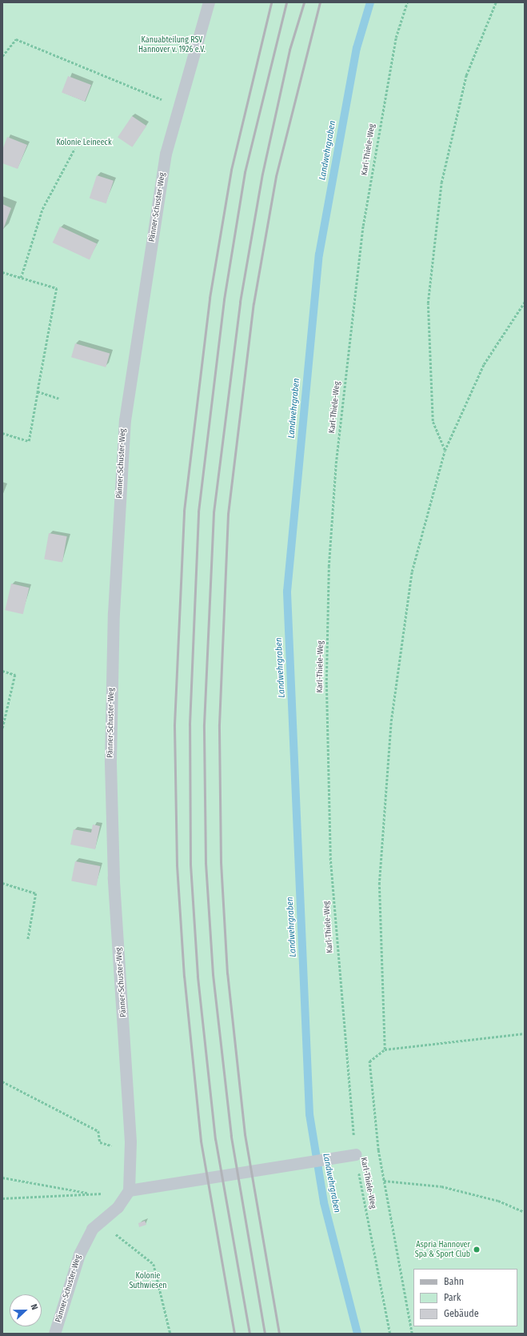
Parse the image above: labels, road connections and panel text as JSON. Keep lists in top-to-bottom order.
{
  "streets": {
    "lane": ["Pänner-Schuster-Weg"],
    "path": ["Karl-Thiele-Weg"]
  },
  "water": ["Landwehrgraben"],
  "parks": ["Kanuabteilung RSV Hannover v. 1926 e.V.", "Kolonie Leineeck", "Kolonie Suthwiesen"],
  "places": ["Aspria Hannover Spa & Sport Club"],
  "legend": ["Bahn", "Park", "Gebäude"],
  "north": "right"
}
